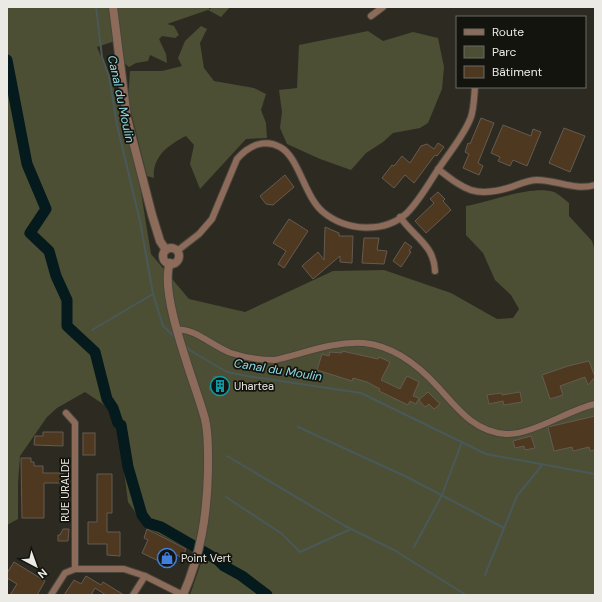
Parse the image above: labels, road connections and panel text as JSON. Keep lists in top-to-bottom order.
{
  "streets": {
    "street": ["RUE URALDE"]
  },
  "water": ["Canal du Moulin"],
  "places": {
    "building": ["Uhartea"],
    "shop": ["Point Vert"]
  },
  "legend": ["Route", "Parc", "Bâtiment"],
  "north": "bottom right"
}
